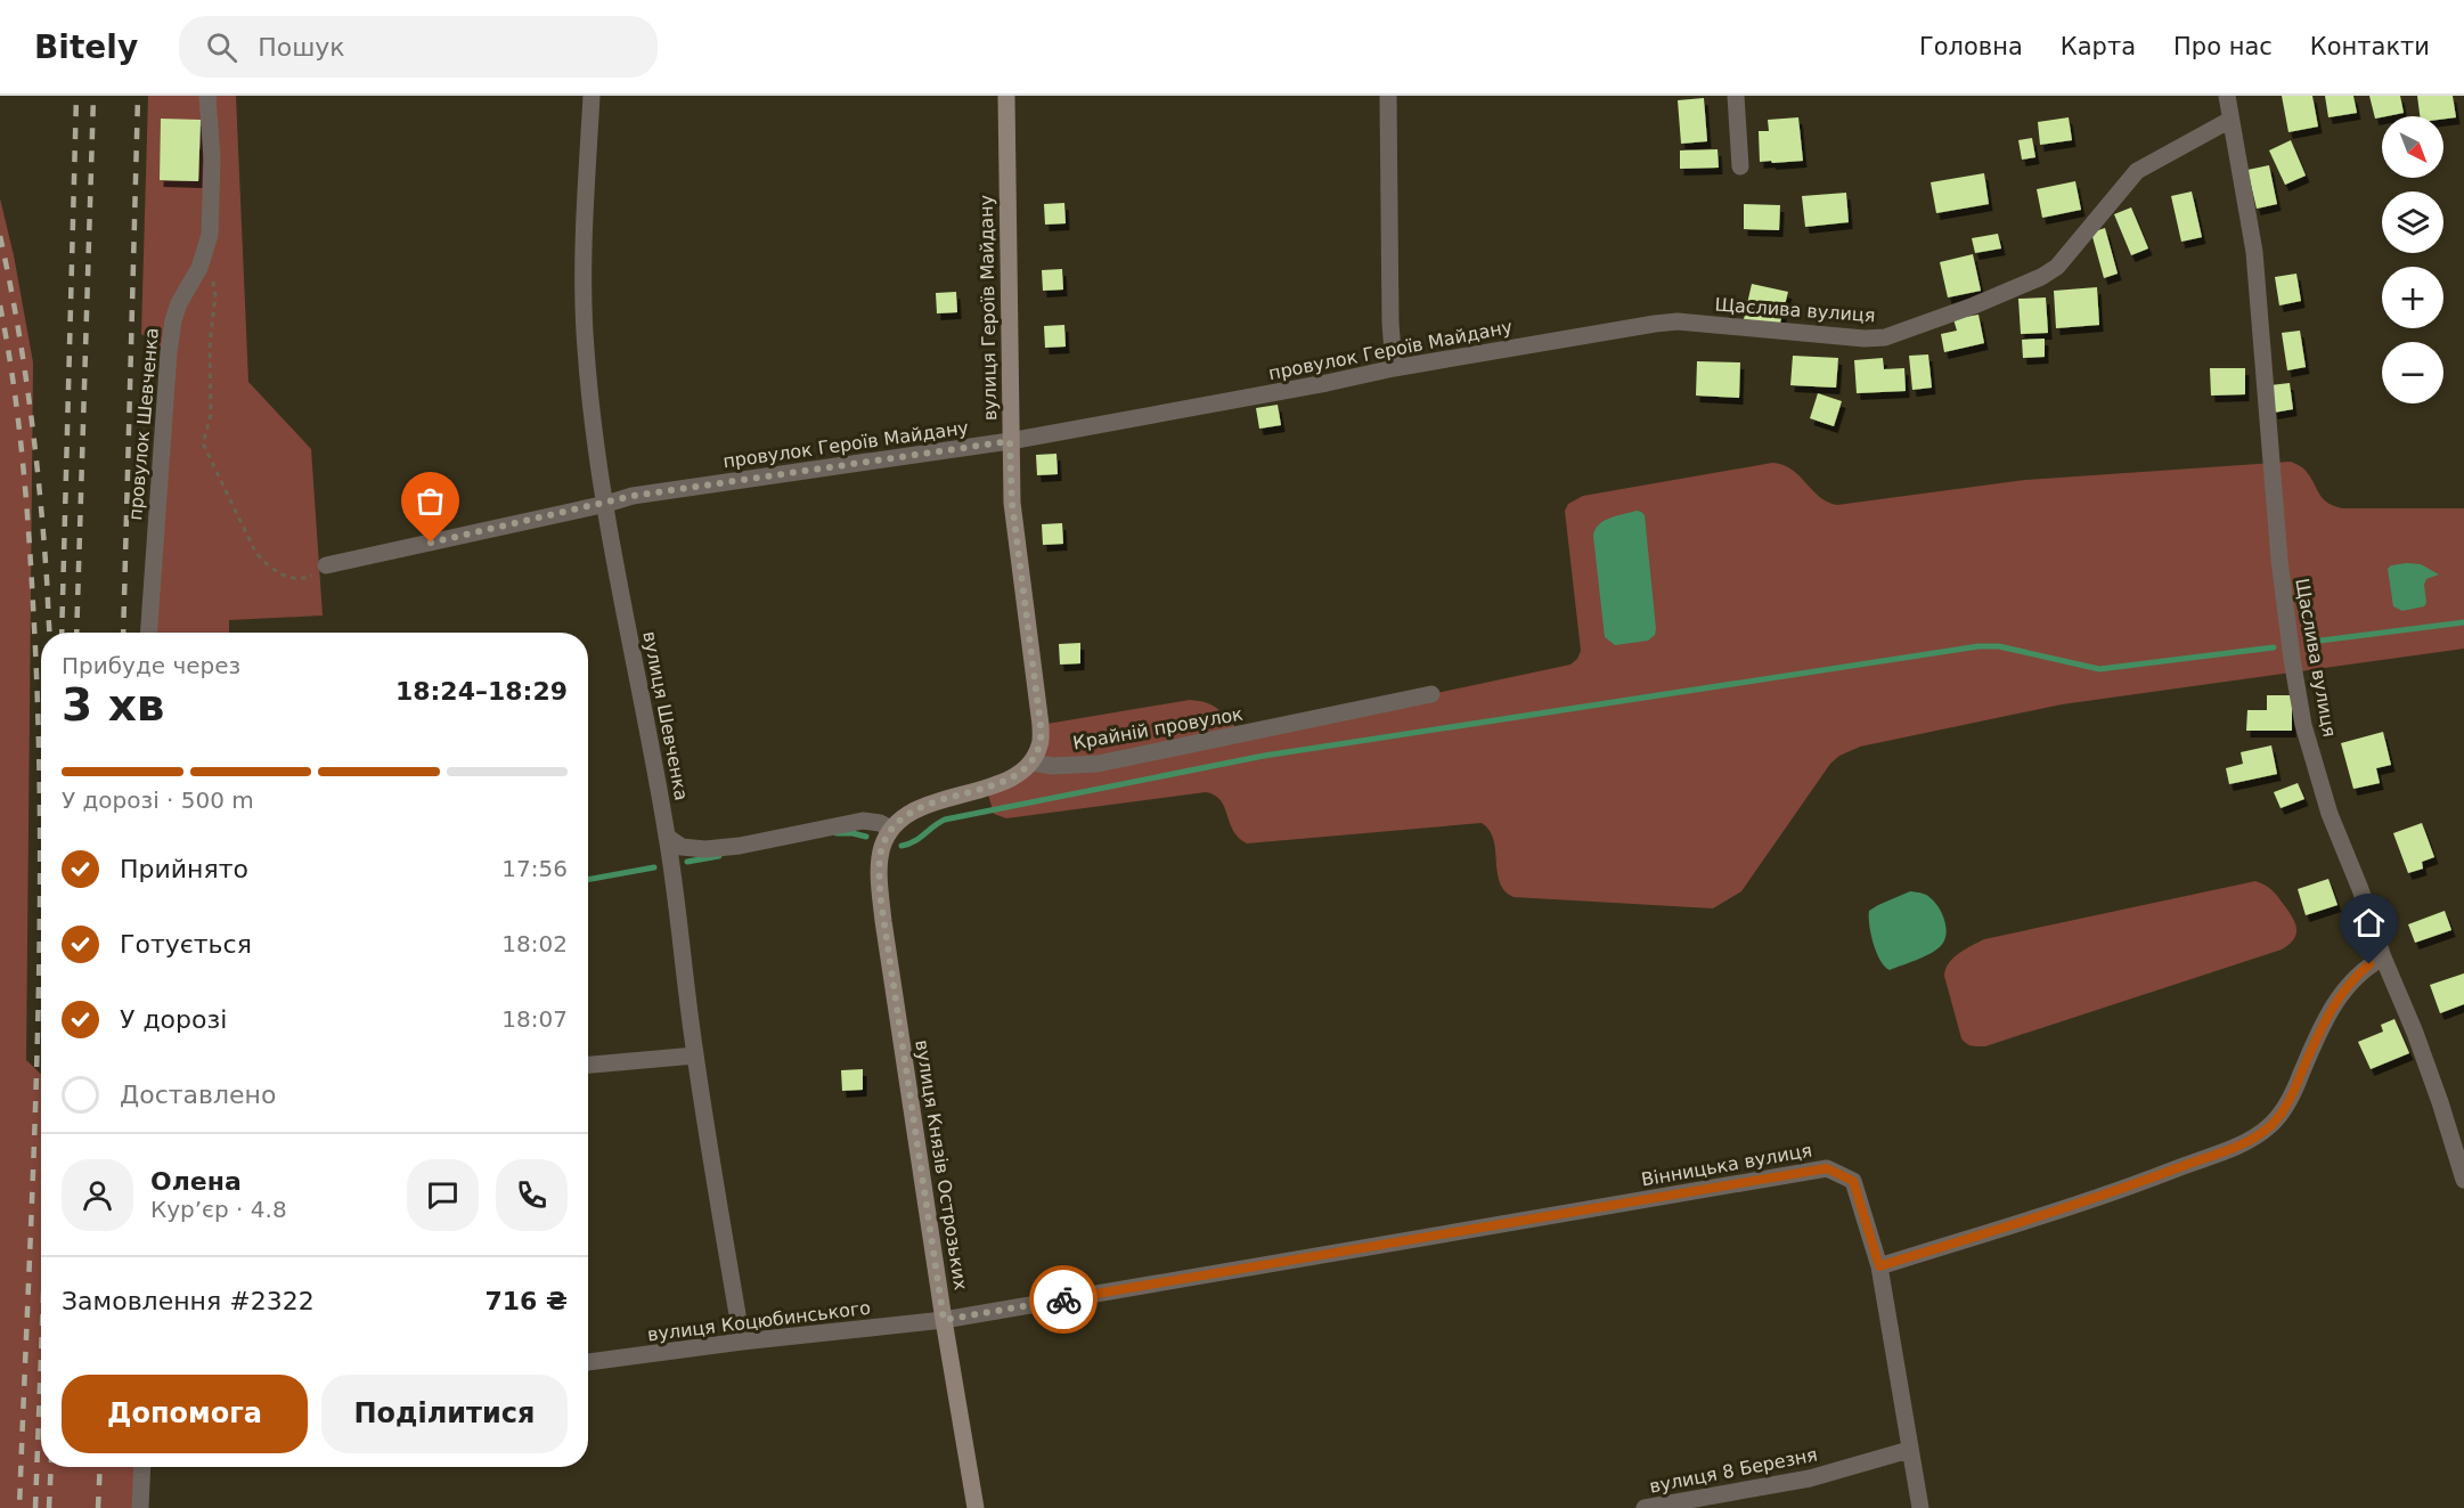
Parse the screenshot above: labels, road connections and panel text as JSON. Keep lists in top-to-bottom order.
{
  "streets": {
    "street": [
      "вулиця Героїв Майдану",
      "Щаслива вулиця",
      "провулок Героїв Майдану",
      "провулок Шевченка",
      "вулиця Шевченка",
      "Крайній провулок",
      "вулиця Князів Острозьких",
      "Вінницька вулиця",
      "вулиця Коцюбинського",
      "вулиця 8 Березня"
    ]
  },
  "crossings": [
    ["вулиця Героїв Майдану", "провулок Героїв Майдану"],
    ["вулиця Героїв Майдану", "Крайній провулок"],
    ["Щаслива вулиця", "провулок Героїв Майдану"],
    ["провулок Героїв Майдану", "вулиця Шевченка"],
    ["вулиця Шевченка", "вулиця Коцюбинського"],
    ["вулиця Князів Острозьких", "Вінницька вулиця"],
    ["вулиця Князів Острозьких", "вулиця Коцюбинського"],
    ["Вінницька вулиця", "вулиця Коцюбинського"],
    ["Вінницька вулиця", "вулиця 8 Березня"]
  ],
  "north": "bottom right",
  "page": {
    "header": "Bitely",
    "search": "Пошук",
    "nav": [
      "Головна",
      "Карта",
      "Про нас",
      "Контакти"
    ],
    "map_buttons": ["+", "−"],
    "heading": ["3 хв", "Прибуде через", "18:24–18:29"],
    "panel": [
      "Олена",
      "Кур’єр · 4.8",
      "Замовлення #2322",
      "716 ₴"
    ],
    "bar": "У дорозі · 500 m",
    "list": [
      ["Прийнято", "17:56"],
      ["Готується", "18:02"],
      ["У дорозі", "18:07"],
      "Доставлено"
    ],
    "buttons": ["Допомога", "Поділитися"]
  }
}
